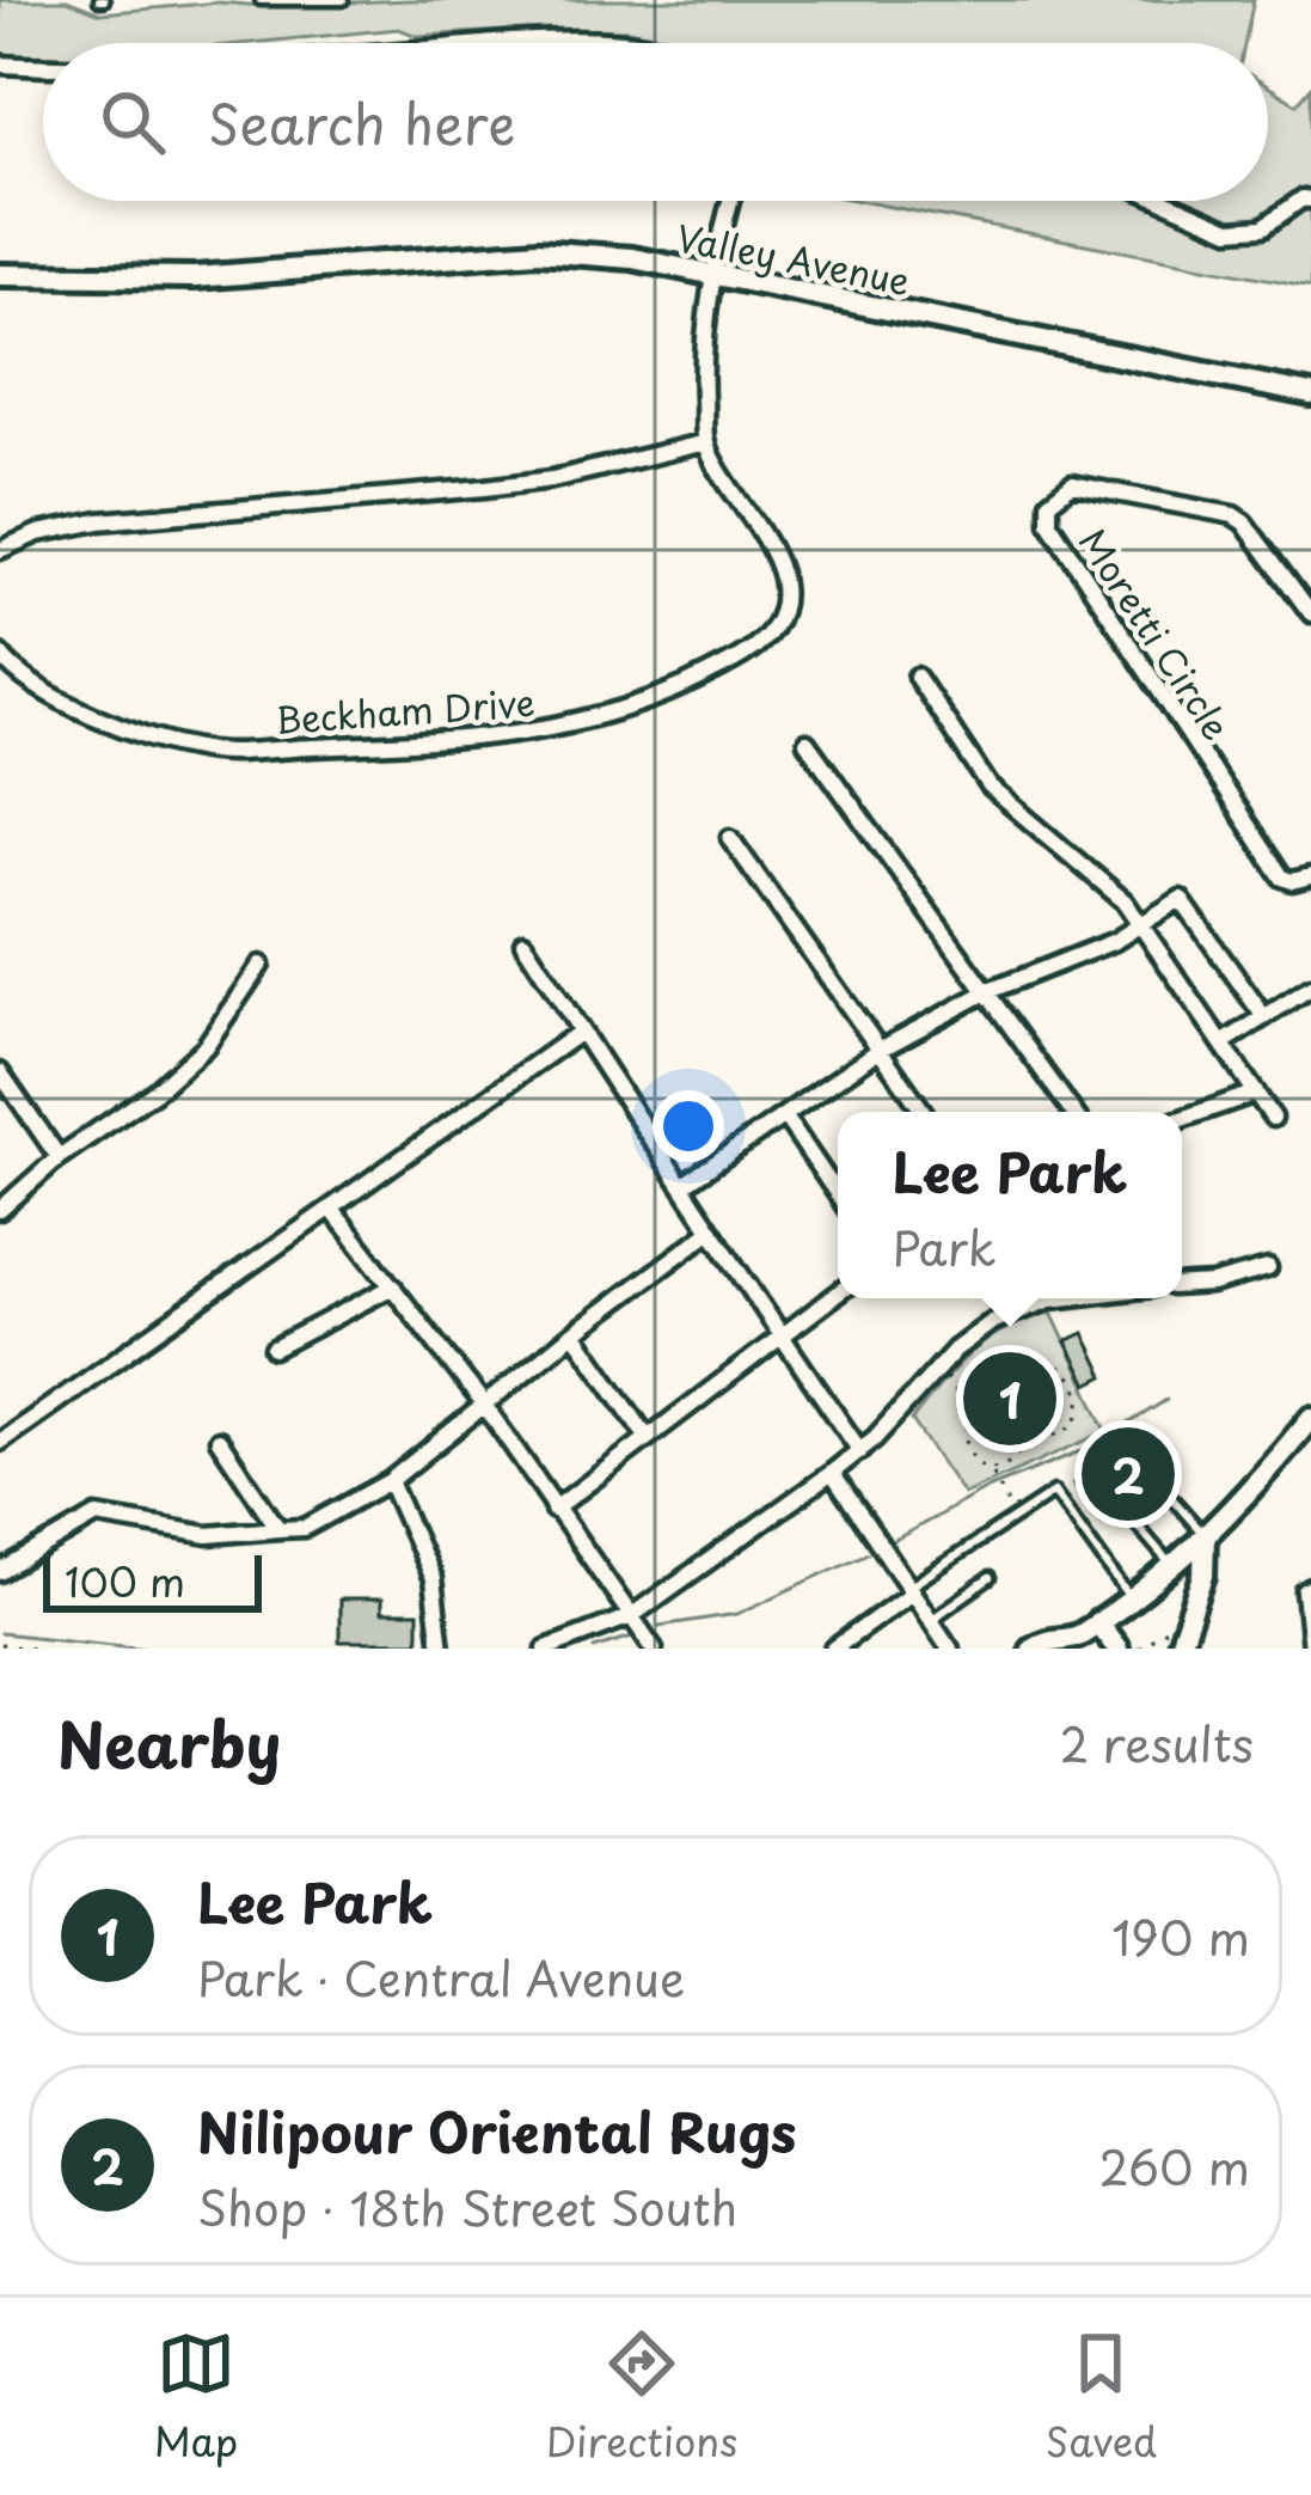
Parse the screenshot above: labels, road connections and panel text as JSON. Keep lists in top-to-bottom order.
{
  "streets": {
    "main road": ["Valley Avenue"],
    "street": ["Moretti Circle", "Beckham Drive"]
  },
  "crossings": [
    ["Valley Avenue", "Beckham Drive"]
  ],
  "scale_bar": "100 m",
  "page": {
    "search": "Search here",
    "popup": ["Lee Park", "Park"],
    "pins": ["1", "2"],
    "scale": "100 m",
    "heading": ["Nearby", "2 results"],
    "list": [
      {
        "mark": "1",
        "name": "Lee Park",
        "note": "Park · Central Avenue",
        "value": "190 m"
      },
      {
        "mark": "2",
        "name": "Nilipour Oriental Rugs",
        "note": "Shop · 18th Street South",
        "value": "260 m"
      }
    ],
    "nav": ["Map", "Directions", "Saved"]
  }
}
